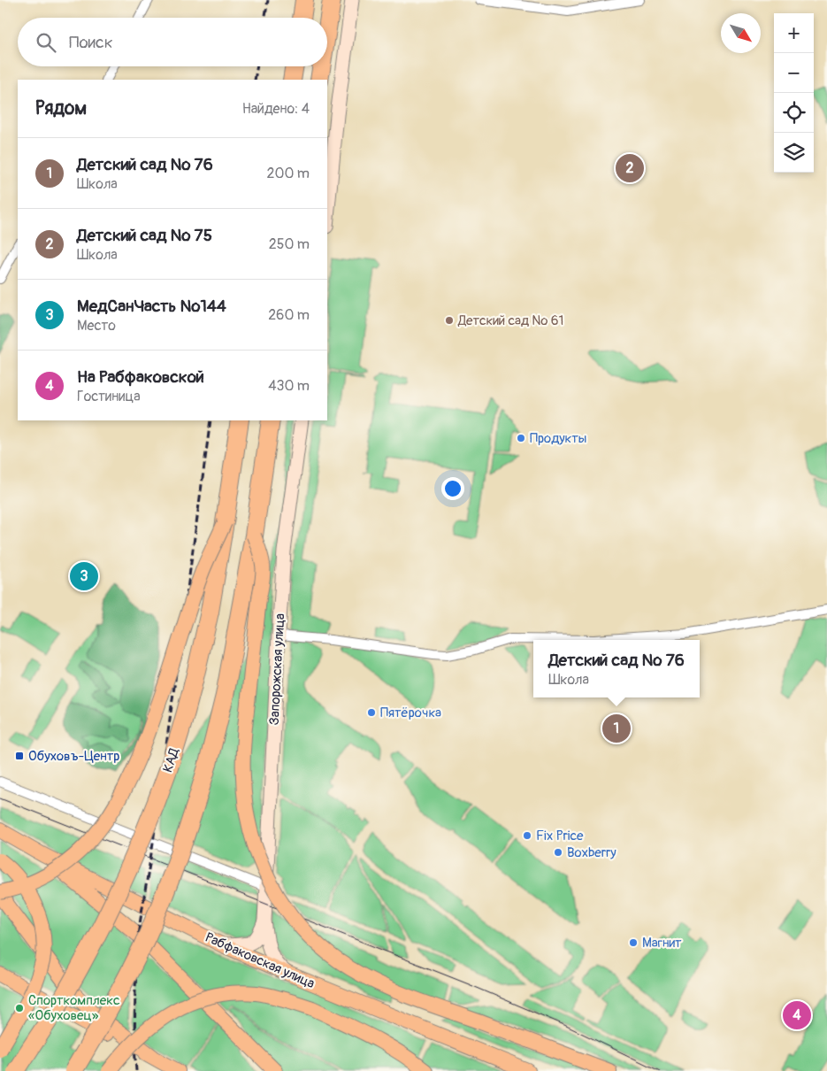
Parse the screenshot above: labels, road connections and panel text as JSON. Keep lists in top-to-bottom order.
{
  "streets": {
    "highway": ["КАД"],
    "main road": ["Рабфаковская улица"],
    "street": ["Запорожская улица"]
  },
  "places": {
    "other": [
      "Детский сад № 61",
      "Продукты",
      "Пятёрочка",
      "Fix Price",
      "Boxberry",
      "Магнит",
      "Спорткомплекс «Обуховец»"
    ],
    "transit": ["Обуховъ-Центр"]
  },
  "north": "bottom right",
  "page": {
    "map_buttons": ["+", "−"],
    "search": "Поиск",
    "heading": ["Рядом", "Найдено: 4"],
    "list": [
      {
        "mark": "1",
        "name": "Детский сад № 76",
        "note": "Школа",
        "value": "200 m"
      },
      {
        "mark": "2",
        "name": "Детский сад № 75",
        "note": "Школа",
        "value": "250 m"
      },
      {
        "mark": "3",
        "name": "МедСанЧасть №144",
        "note": "Место",
        "value": "260 m"
      },
      {
        "mark": "4",
        "name": "На Рабфаковской",
        "note": "Гостиница",
        "value": "430 m"
      }
    ],
    "pins": [
      "2",
      "3",
      "1",
      "4"
    ],
    "popup": ["Детский сад № 76", "Школа"]
  }
}
